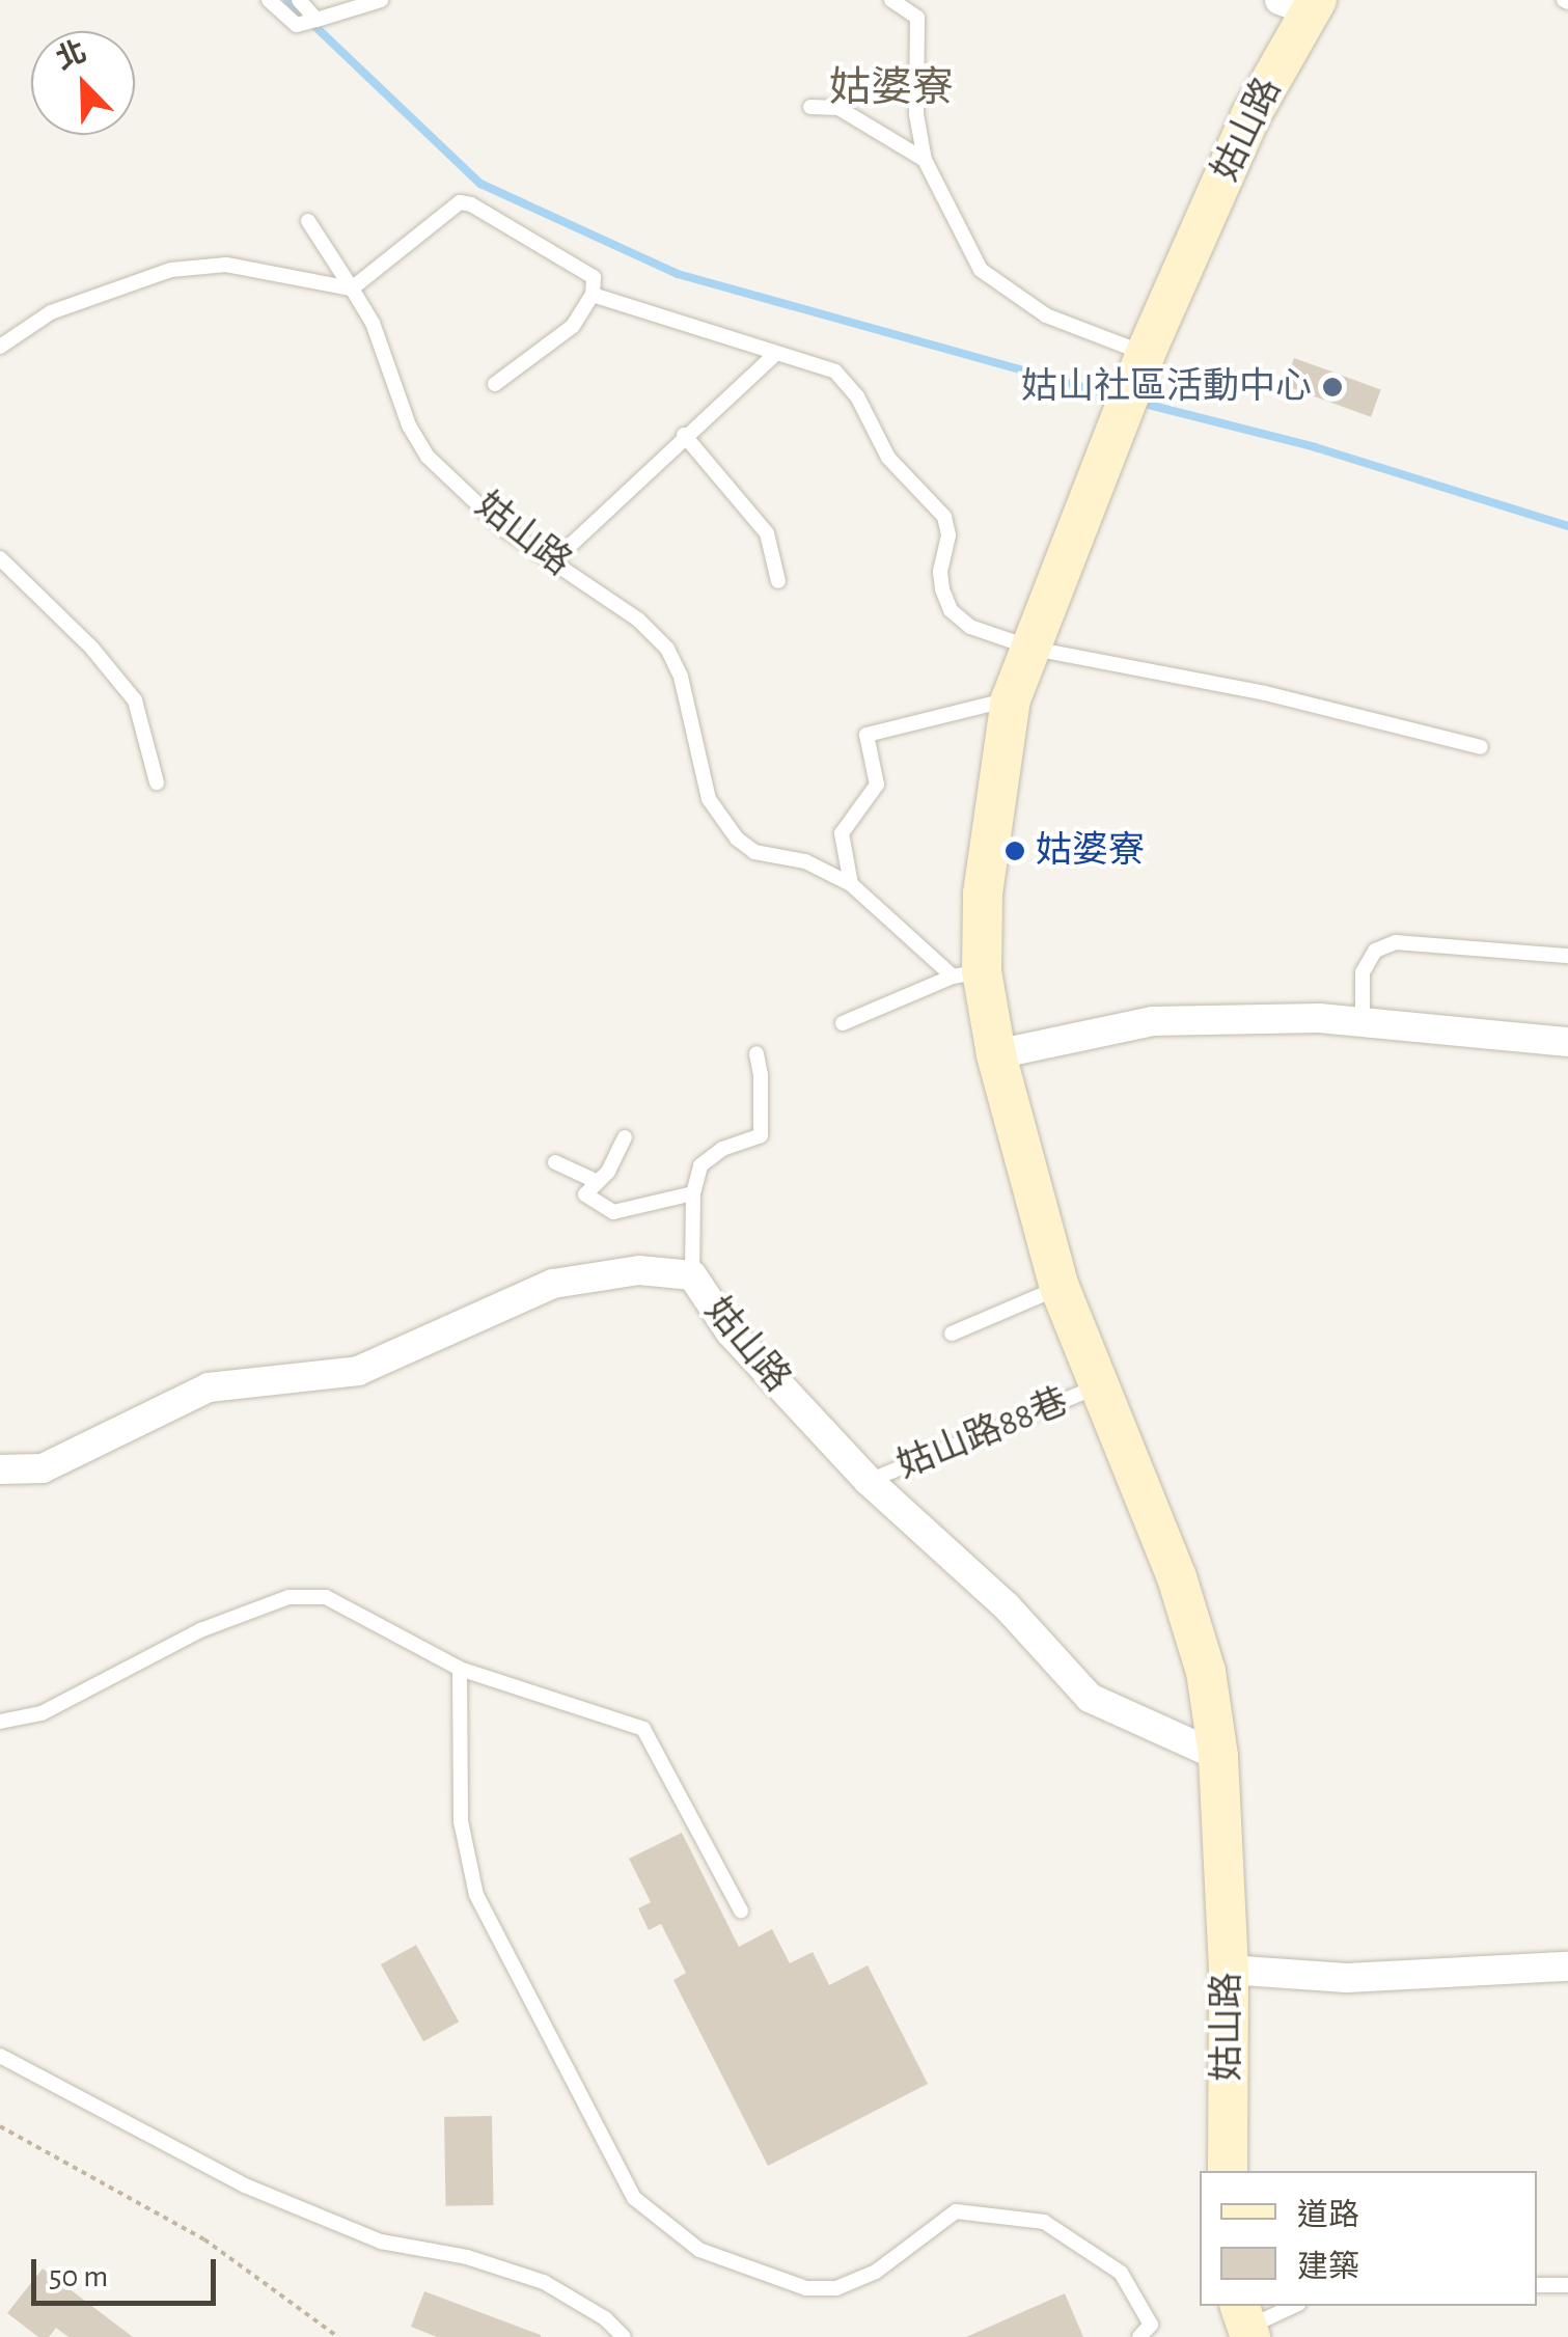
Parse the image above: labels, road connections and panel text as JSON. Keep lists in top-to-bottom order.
{
  "streets": {
    "street": ["姑山路"],
    "lane": ["姑山路88巷"]
  },
  "crossings": [
    ["姑山路", "姑山路88巷"]
  ],
  "districts": ["姑婆寮"],
  "places": ["姑山社區活動中心", "姑婆寮"],
  "legend": ["道路", "建築"],
  "scale_bar": "50 m",
  "north": "top left"
}
